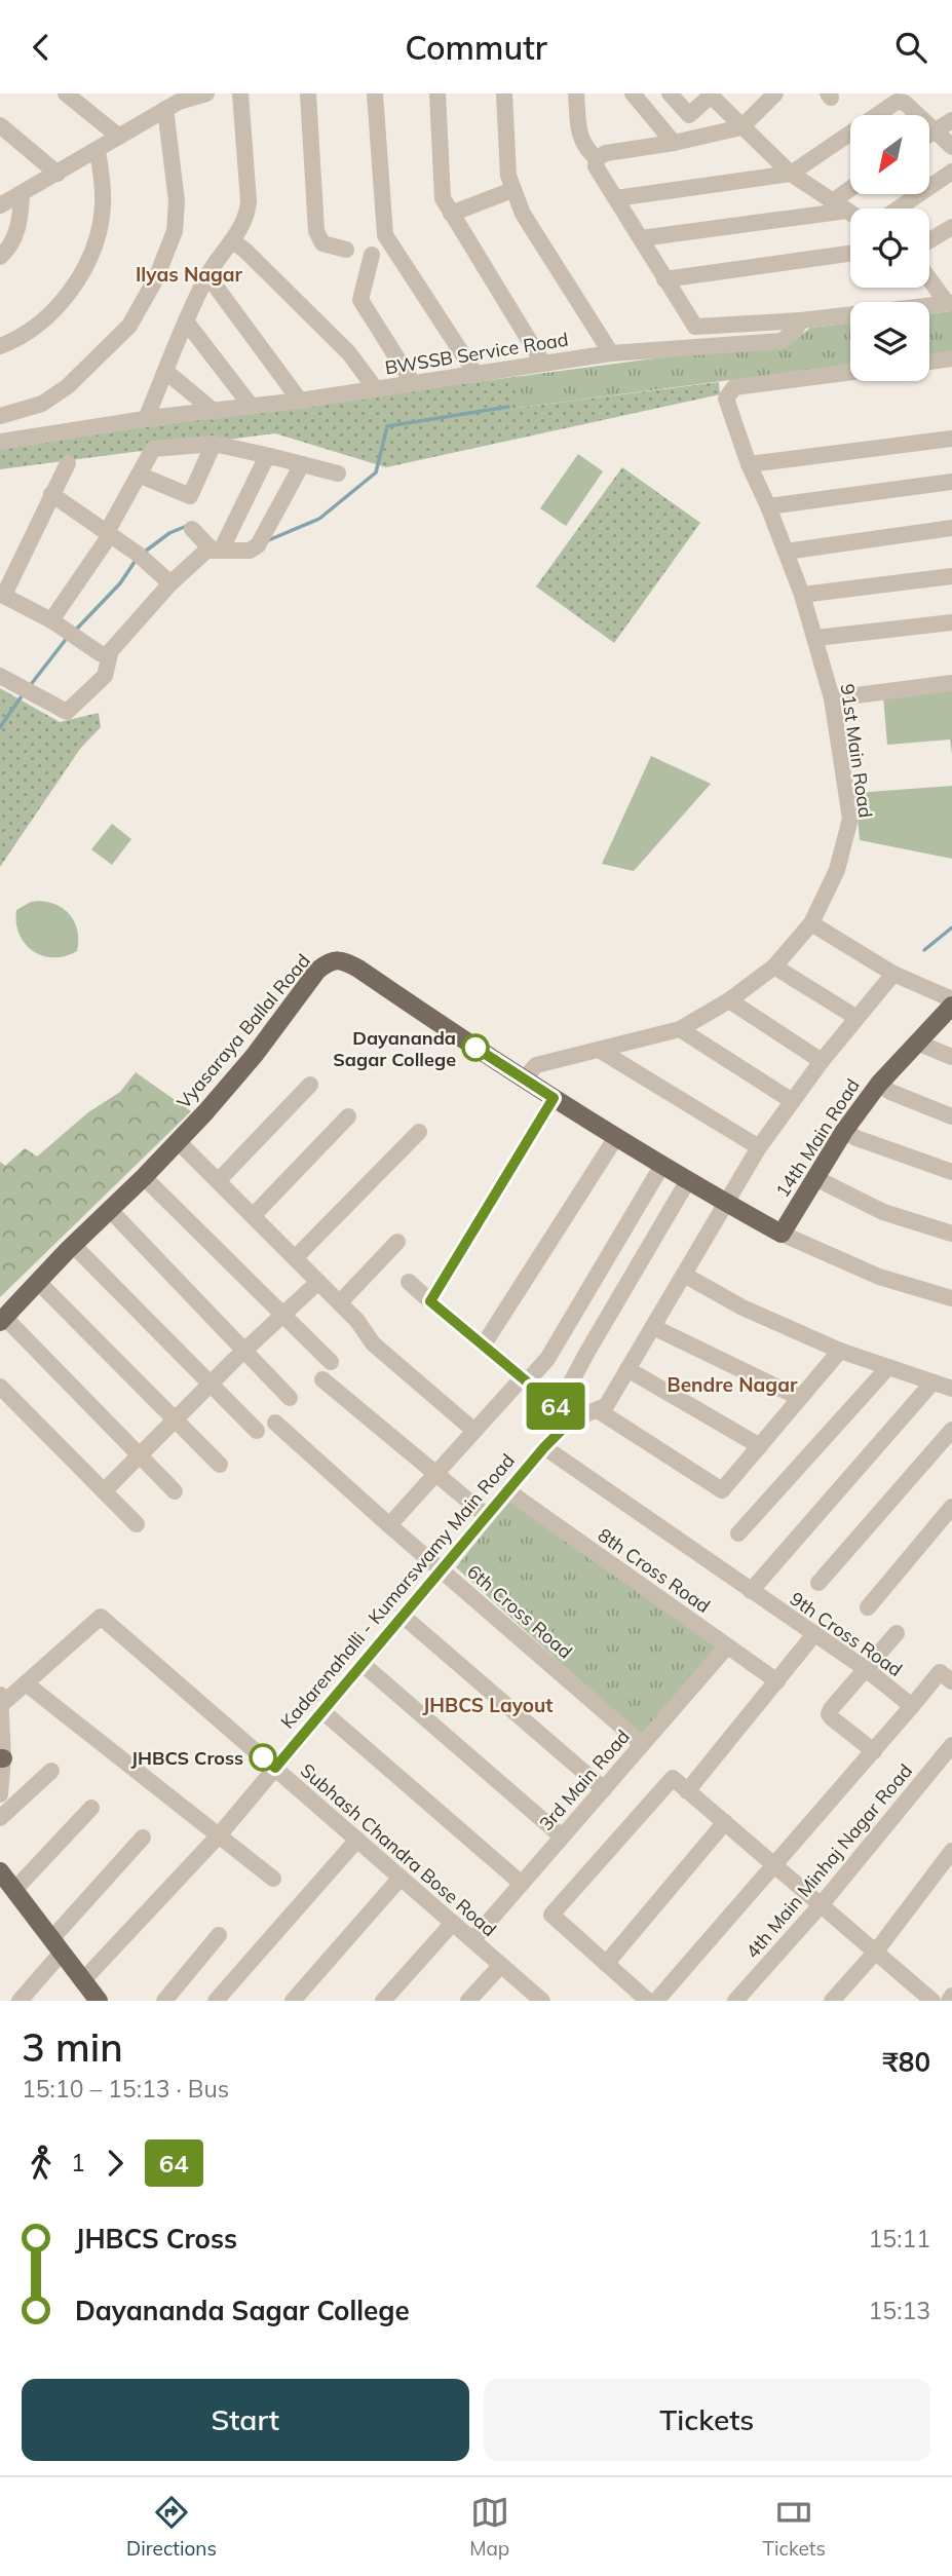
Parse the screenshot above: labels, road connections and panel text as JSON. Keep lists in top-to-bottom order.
{
  "streets": {
    "main road": ["Vyasaraya Ballal Road", "14th Main Road"],
    "street": [
      "BWSSB Service Road",
      "91st Main Road",
      "8th Cross Road",
      "Kadarenahalli - Kumarswamy Main Road",
      "6th Cross Road",
      "9th Cross Road",
      "3rd Main Road",
      "Subhash Chandra Bose Road",
      "4th Main Minhaj Nagar Road"
    ]
  },
  "crossings": [
    ["91st Main Road", "Vyasaraya Ballal Road"],
    ["Vyasaraya Ballal Road", "14th Main Road"],
    ["8th Cross Road", "Kadarenahalli - Kumarswamy Main Road"],
    ["8th Cross Road", "3rd Main Road"],
    ["Kadarenahalli - Kumarswamy Main Road", "6th Cross Road"],
    ["Kadarenahalli - Kumarswamy Main Road", "9th Cross Road"],
    ["Kadarenahalli - Kumarswamy Main Road", "Subhash Chandra Bose Road"],
    ["6th Cross Road", "3rd Main Road"],
    ["3rd Main Road", "Subhash Chandra Bose Road"]
  ],
  "districts": ["Ilyas Nagar", "Bendre Nagar", "JHBCS Layout"],
  "places": ["Dayananda Sagar College", "JHBCS Cross"],
  "lines": ["bus line 64"],
  "north": "bottom left",
  "page": {
    "header": "Commutr",
    "on_map": "64",
    "heading": ["3 min", "15:10 – 15:13 · Bus", "₹80"],
    "legs": ["1", "64"],
    "list": [
      {
        "name": "JHBCS Cross",
        "value": "15:11"
      },
      {
        "name": "Dayananda Sagar College",
        "value": "15:13"
      }
    ],
    "buttons": ["Start", "Tickets"],
    "tabs": ["Directions", "Map", "Tickets"]
  }
}
